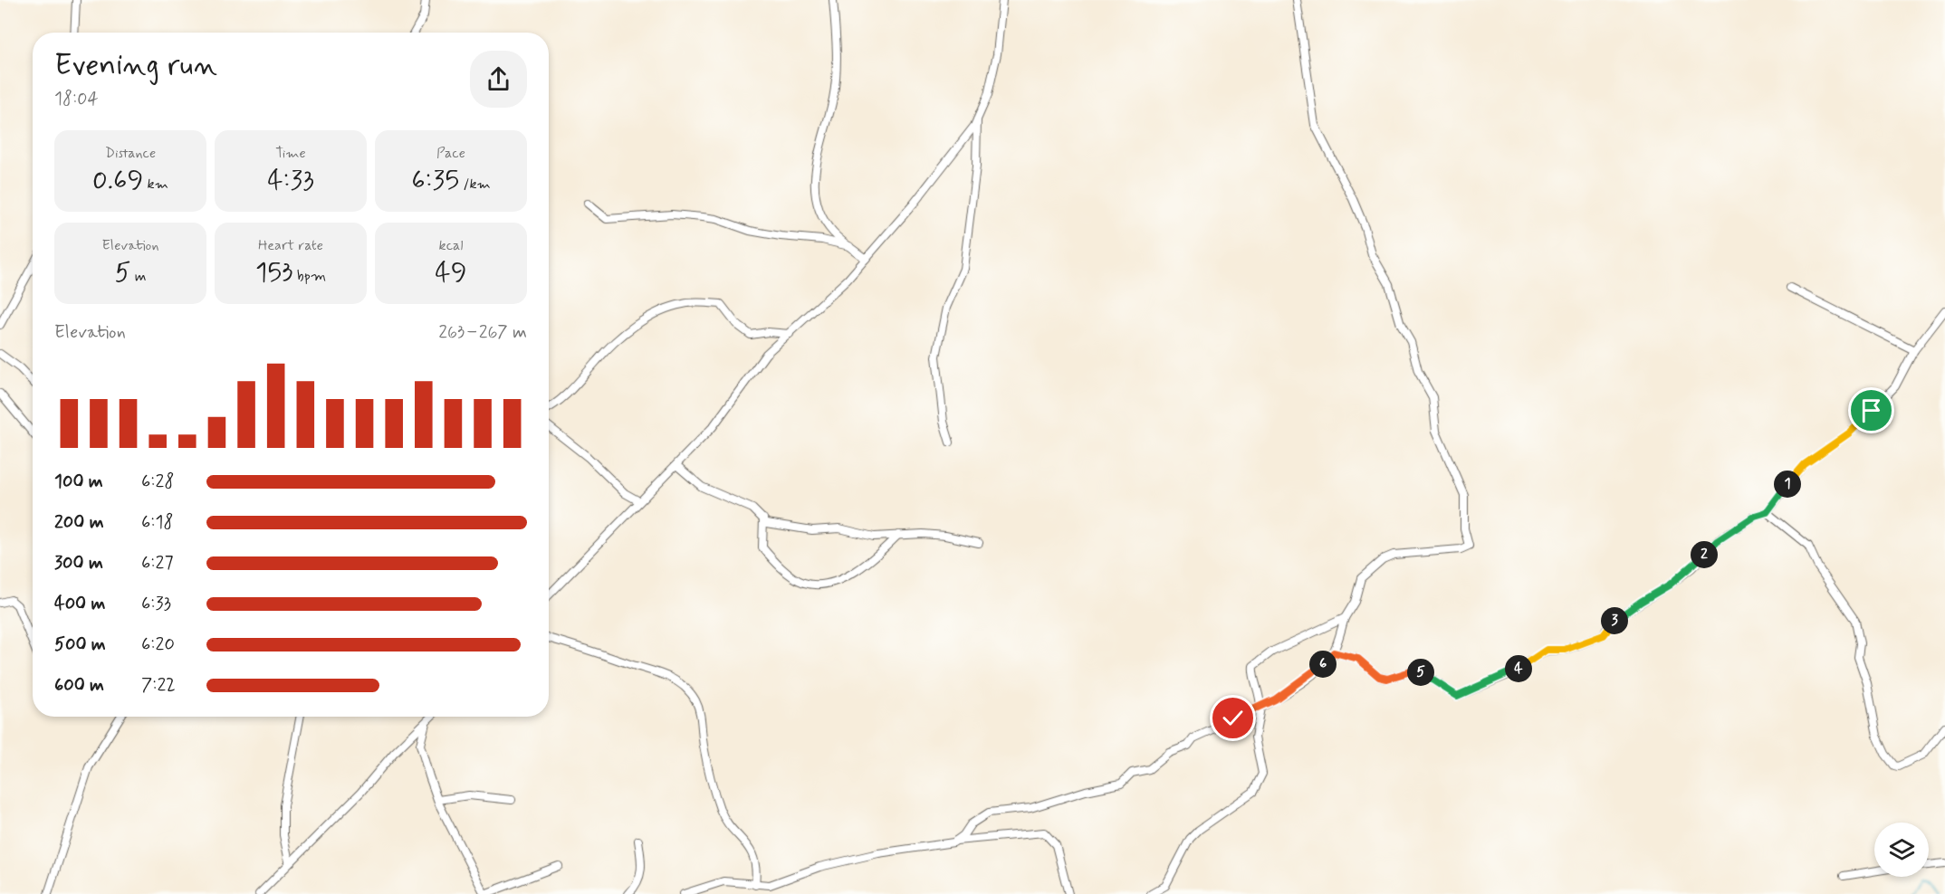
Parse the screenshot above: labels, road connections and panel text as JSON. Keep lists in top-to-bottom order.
{
  "page": {
    "heading": ["Evening run", "18:04"],
    "stats": [
      ["Distance", "0.69 km"],
      ["Time", "4:33"],
      ["Pace", "6:35 /km"],
      ["Elevation", "5 m"],
      ["Heart rate", "153 bpm"],
      ["kcal", "49"]
    ],
    "chart": ["Elevation", "263–267 m"],
    "list": [
      {
        "name": "100 m",
        "note": "6:28"
      },
      {
        "name": "200 m",
        "note": "6:18"
      },
      {
        "name": "300 m",
        "note": "6:27"
      },
      {
        "name": "400 m",
        "note": "6:33"
      },
      {
        "name": "500 m",
        "note": "6:20"
      },
      {
        "name": "600 m",
        "note": "7:22"
      }
    ],
    "pins": [
      "1",
      "2",
      "3",
      "6",
      "4",
      "5"
    ]
  }
}
